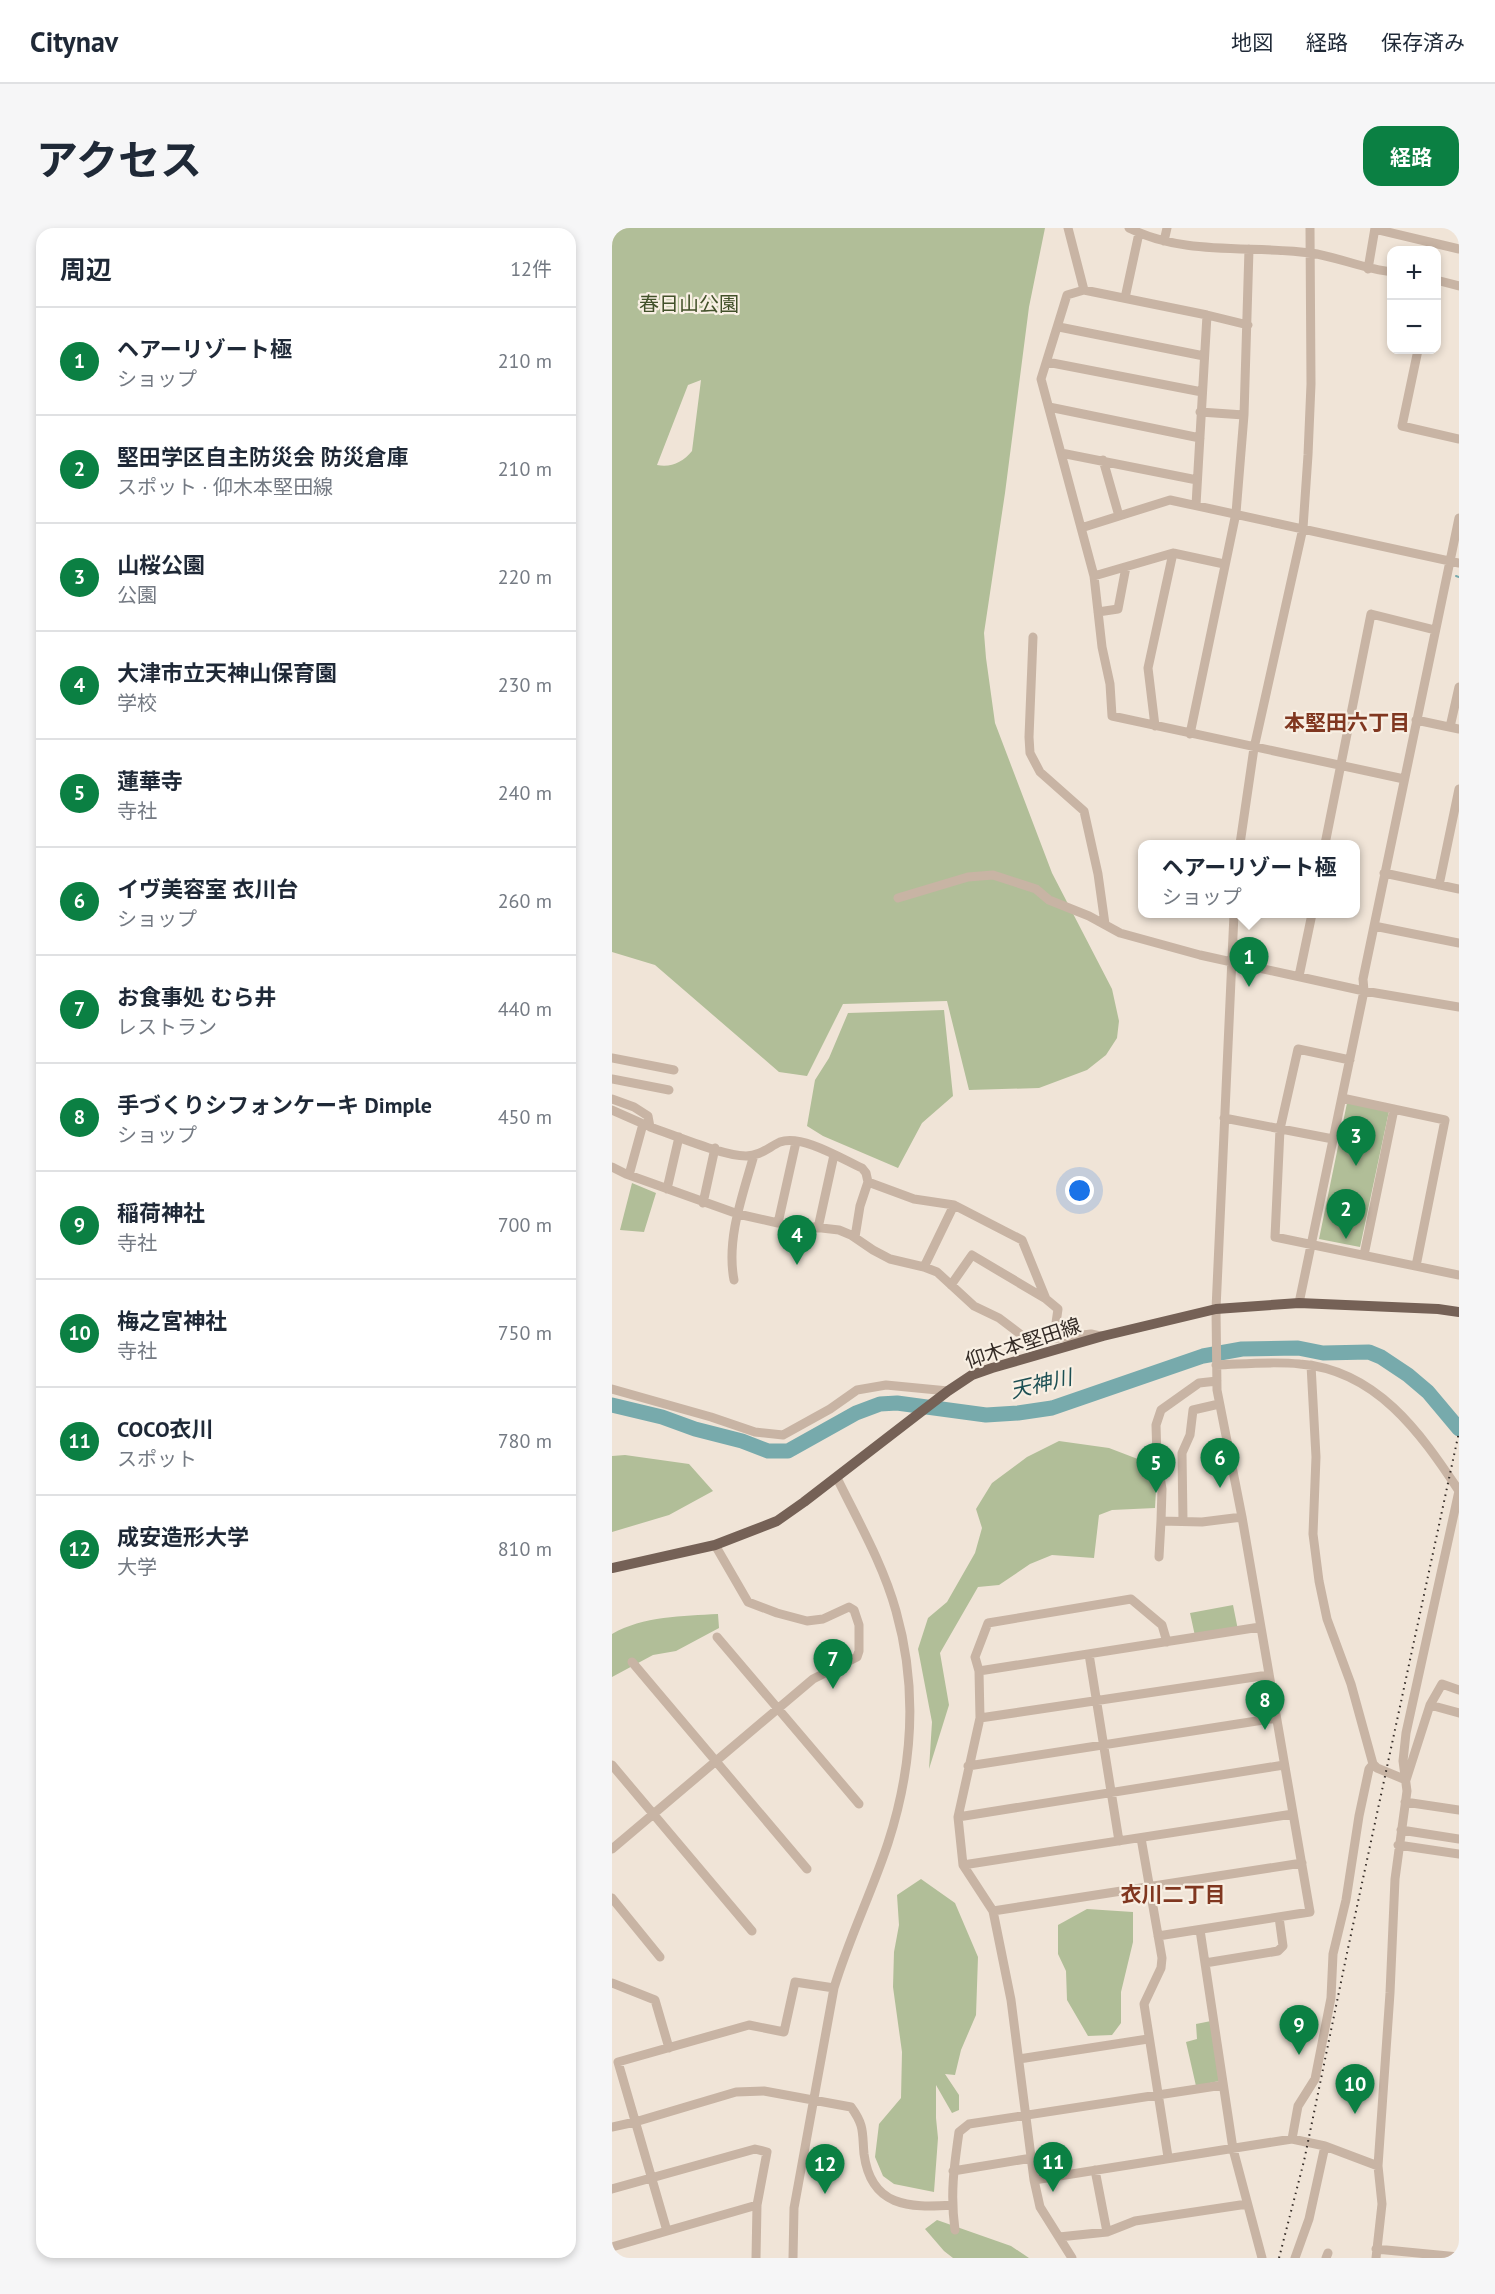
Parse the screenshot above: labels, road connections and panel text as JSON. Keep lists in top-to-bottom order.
{
  "streets": {
    "main road": ["仰木本堅田線"]
  },
  "districts": ["本堅田六丁目", "衣川二丁目"],
  "water": ["天神川"],
  "parks": ["春日山公園"],
  "page": {
    "header": "Citynav",
    "nav": ["地図", "経路", "保存済み"],
    "title": "アクセス",
    "buttons": "経路",
    "heading": ["周辺", "12件"],
    "map_buttons": ["+", "−"],
    "list": [
      {
        "mark": "1",
        "name": "ヘアーリゾート極",
        "note": "ショップ",
        "value": "210 m"
      },
      {
        "mark": "2",
        "name": "堅田学区自主防災会 防災倉庫",
        "note": "スポット · 仰木本堅田線",
        "value": "210 m"
      },
      {
        "mark": "3",
        "name": "山桜公園",
        "note": "公園",
        "value": "220 m"
      },
      {
        "mark": "4",
        "name": "大津市立天神山保育園",
        "note": "学校",
        "value": "230 m"
      },
      {
        "mark": "5",
        "name": "蓮華寺",
        "note": "寺社",
        "value": "240 m"
      },
      {
        "mark": "6",
        "name": "イヴ美容室 衣川台",
        "note": "ショップ",
        "value": "260 m"
      },
      {
        "mark": "7",
        "name": "お食事処 むら井",
        "note": "レストラン",
        "value": "440 m"
      },
      {
        "mark": "8",
        "name": "手づくりシフォンケーキ Dimple",
        "note": "ショップ",
        "value": "450 m"
      },
      {
        "mark": "9",
        "name": "稲荷神社",
        "note": "寺社",
        "value": "700 m"
      },
      {
        "mark": "10",
        "name": "梅之宮神社",
        "note": "寺社",
        "value": "750 m"
      },
      {
        "mark": "11",
        "name": "COCO衣川",
        "note": "スポット",
        "value": "780 m"
      },
      {
        "mark": "12",
        "name": "成安造形大学",
        "note": "大学",
        "value": "810 m"
      }
    ],
    "popup": ["ヘアーリゾート極", "ショップ"],
    "pins": [
      "1",
      "3",
      "2",
      "4",
      "6",
      "5",
      "7",
      "8",
      "9",
      "10",
      "11",
      "12"
    ]
  }
}
